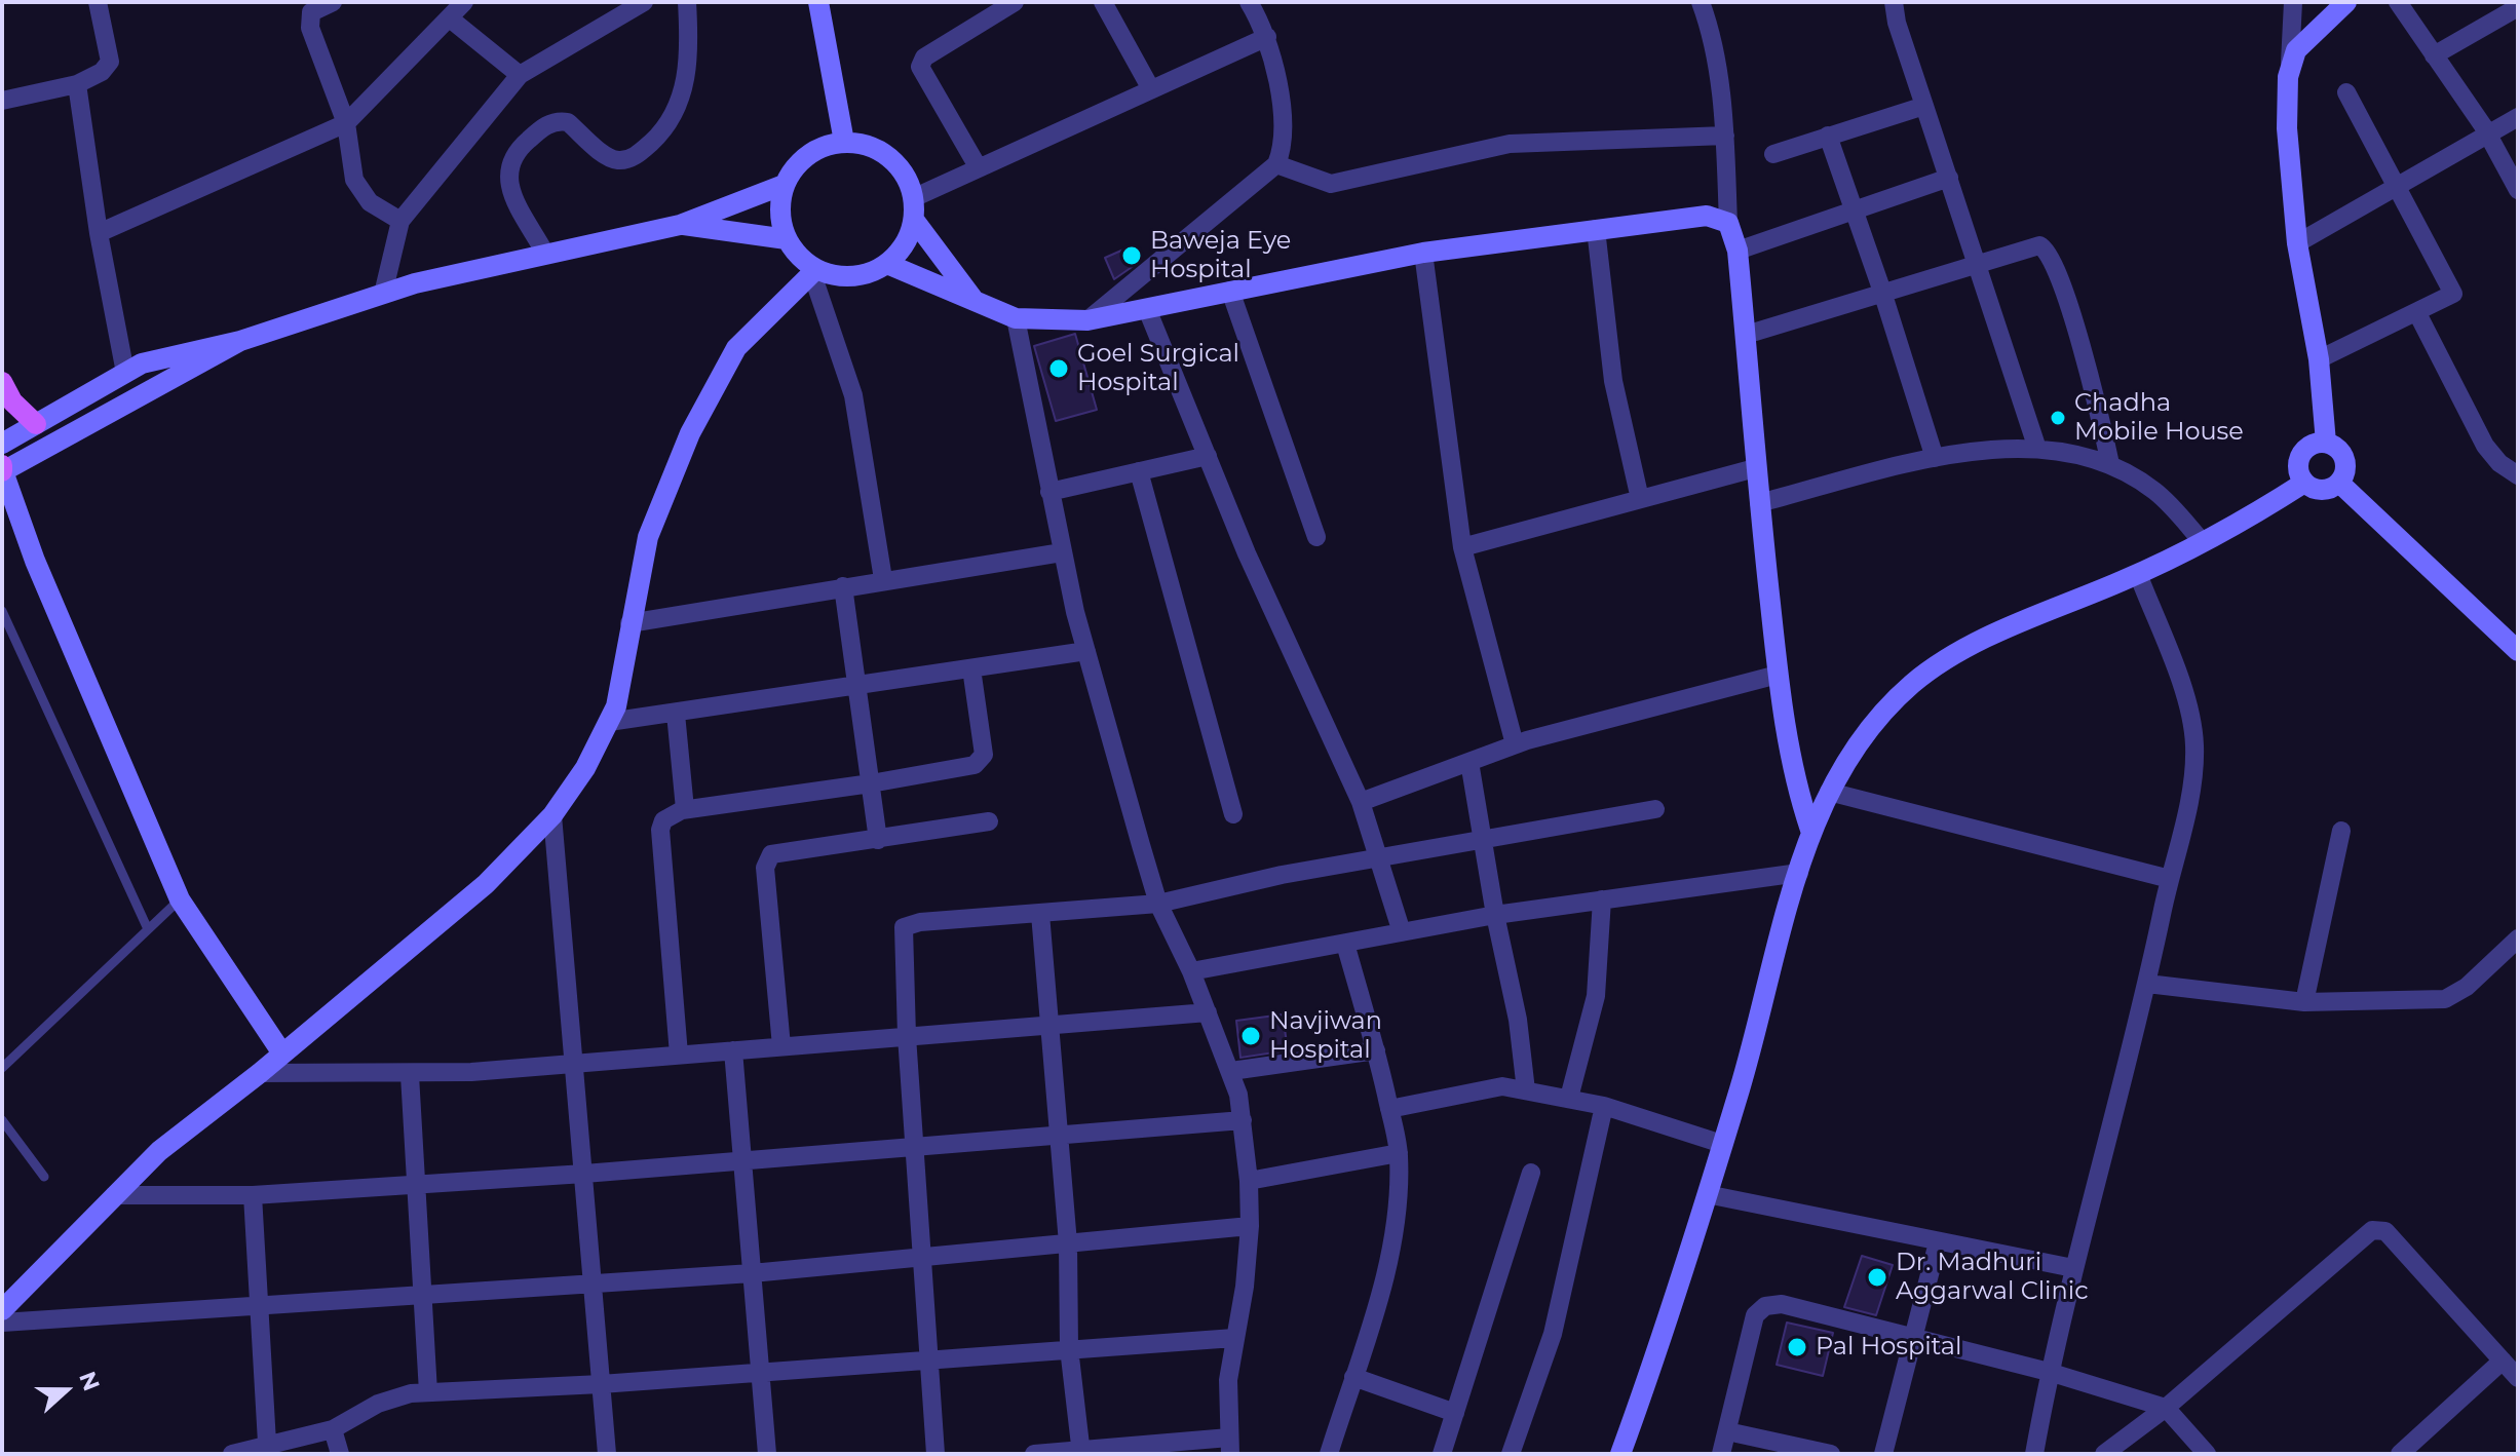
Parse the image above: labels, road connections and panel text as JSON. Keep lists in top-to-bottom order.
{
  "places": [
    "Baweja Eye Hospital",
    "Goel Surgical Hospital",
    "Chadha Mobile House",
    "Navjiwan Hospital",
    "Dr. Madhuri Aggarwal Clinic",
    "Pal Hospital"
  ],
  "north": "right"
}
